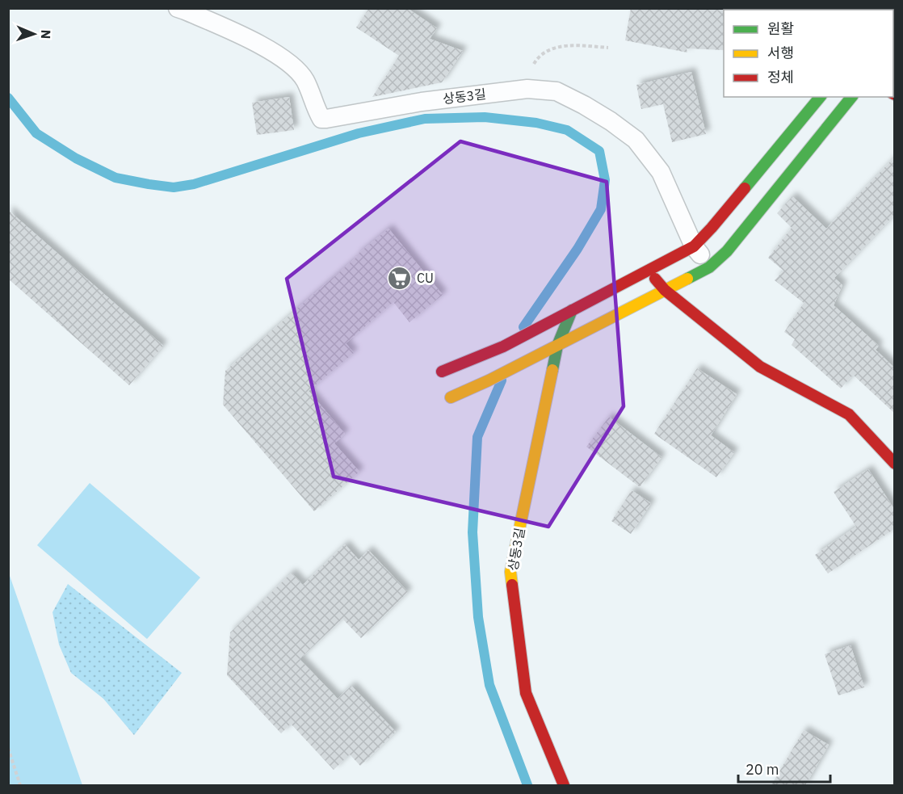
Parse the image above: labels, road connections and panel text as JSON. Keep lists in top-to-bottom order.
{
  "streets": {
    "street": ["상동3길"]
  },
  "places": {
    "supermarket": ["CU"]
  },
  "legend": ["원활", "서행", "정체"],
  "scale_bar": "20 m",
  "north": "right"
}
